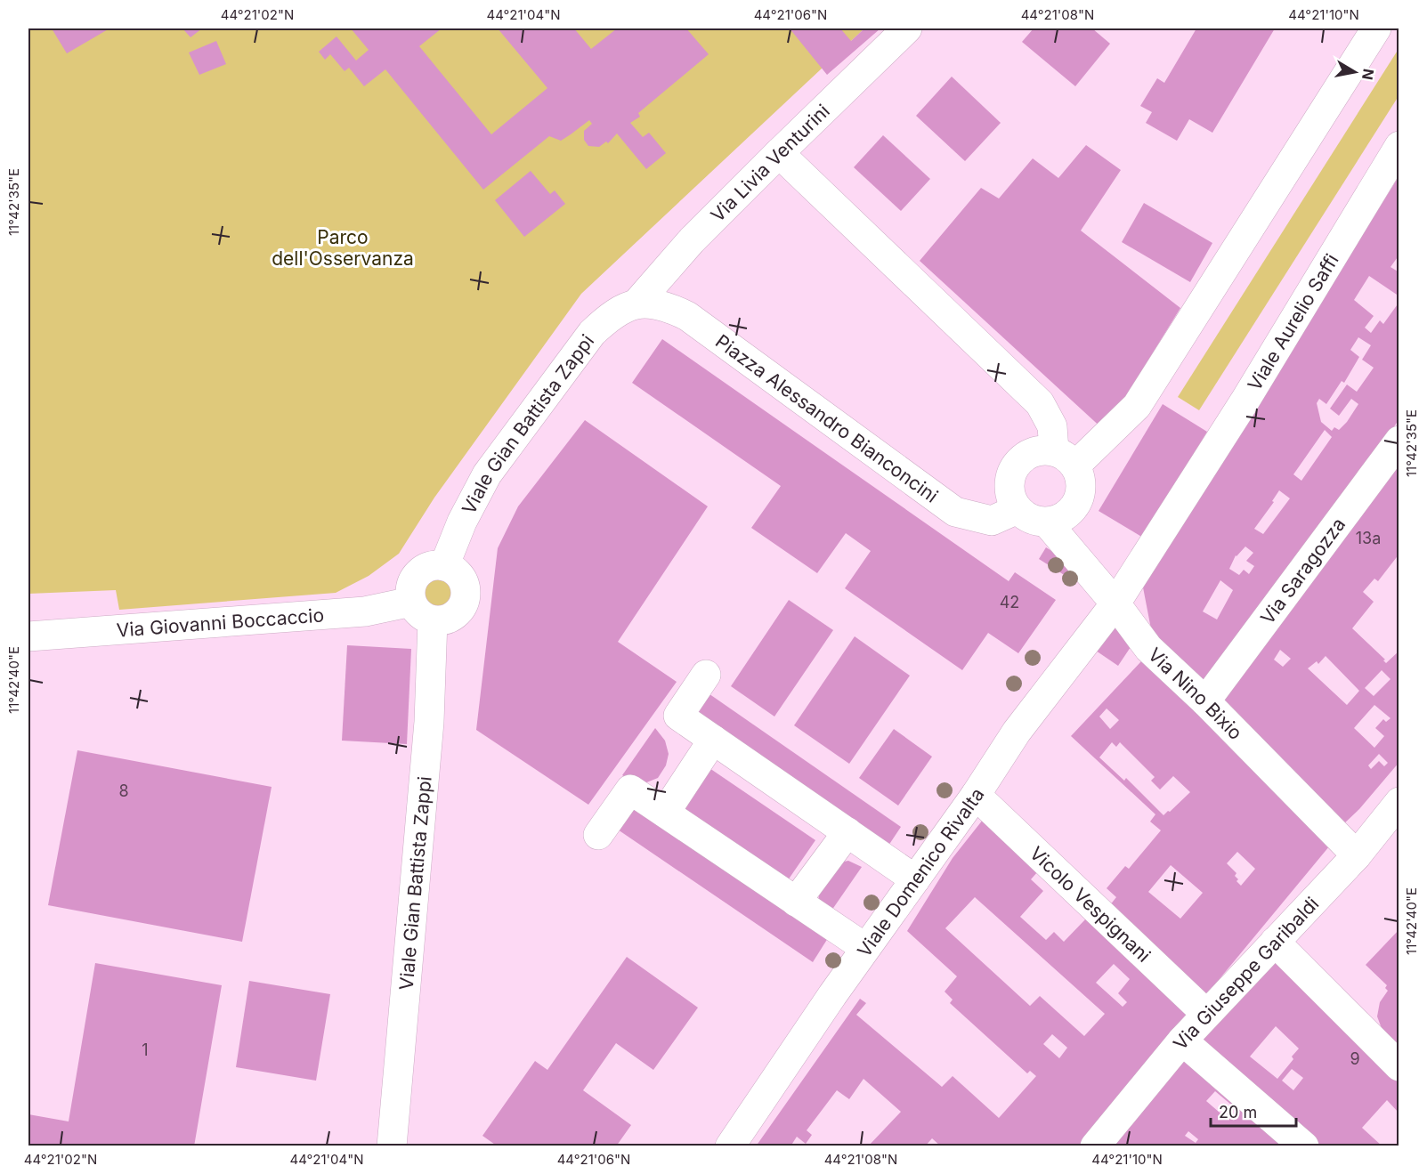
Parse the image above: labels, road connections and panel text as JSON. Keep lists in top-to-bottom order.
{
  "streets": {
    "street": [
      "Via Livia Venturini",
      "Viale Aurelio Saffi",
      "Piazza Alessandro Bianconcini",
      "Viale Gian Battista Zappi",
      "Via Saragozza",
      "Via Giovanni Boccaccio",
      "Via Nino Bixio",
      "Viale Domenico Rivalta",
      "Vicolo Vespignani",
      "Via Giuseppe Garibaldi"
    ]
  },
  "crossings": [
    ["Via Livia Venturini", "Piazza Alessandro Bianconcini"],
    ["Via Livia Venturini", "Viale Gian Battista Zappi"],
    ["Viale Aurelio Saffi", "Via Nino Bixio"],
    ["Viale Aurelio Saffi", "Viale Domenico Rivalta"],
    ["Piazza Alessandro Bianconcini", "Viale Gian Battista Zappi"],
    ["Piazza Alessandro Bianconcini", "Via Nino Bixio"],
    ["Viale Gian Battista Zappi", "Via Giovanni Boccaccio"],
    ["Via Saragozza", "Via Nino Bixio"],
    ["Via Nino Bixio", "Viale Domenico Rivalta"],
    ["Via Nino Bixio", "Via Giuseppe Garibaldi"],
    ["Viale Domenico Rivalta", "Vicolo Vespignani"],
    ["Vicolo Vespignani", "Via Giuseppe Garibaldi"]
  ],
  "parks": ["Parco dell'Osservanza"],
  "house_numbers": [
    "13a",
    "42",
    "8",
    "1",
    "9"
  ],
  "scale_bar": "20 m",
  "north": "right",
  "coordinates": [
    "44°21'02\"N",
    "44°21'04\"N",
    "44°21'06\"N",
    "44°21'08\"N",
    "44°21'10\"N",
    "11°42'35\"E",
    "11°42'40\"E"
  ]
}
